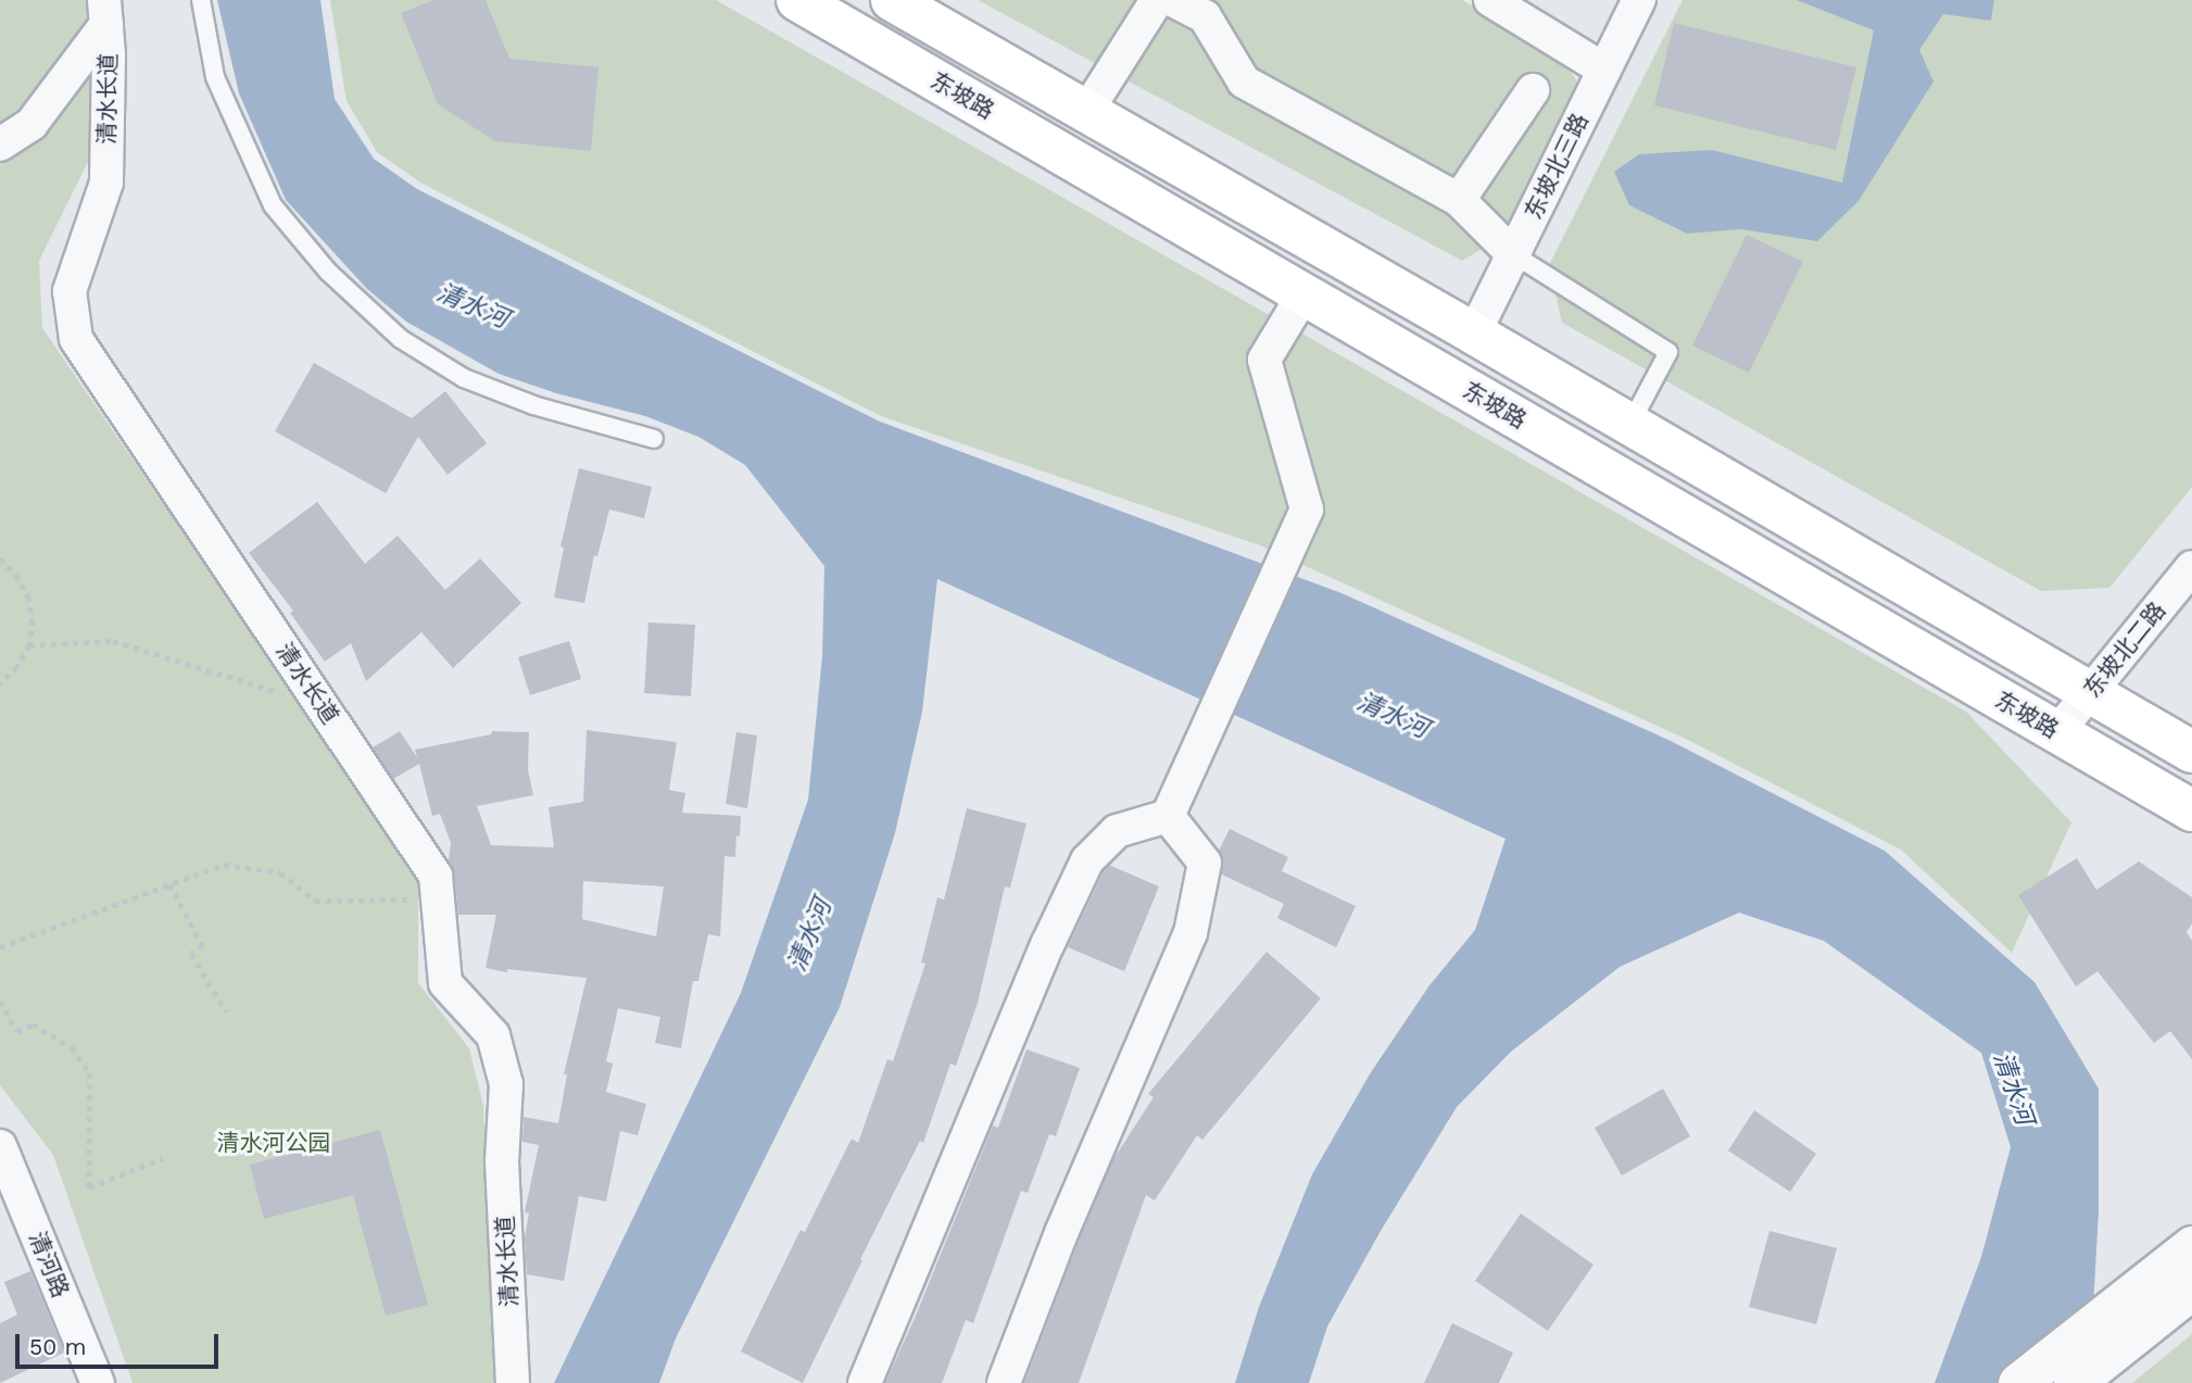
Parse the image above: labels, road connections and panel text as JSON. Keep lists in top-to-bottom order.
{
  "streets": {
    "main road": ["东坡路"],
    "street": [
      "清水长道",
      "东坡北三路",
      "东坡北二路",
      "清河路"
    ]
  },
  "crossings": [
    ["东坡路", "东坡北三路"],
    ["东坡路", "东坡北二路"]
  ],
  "water": ["清水河"],
  "parks": ["清水河公园"],
  "scale_bar": "50 m"
}
